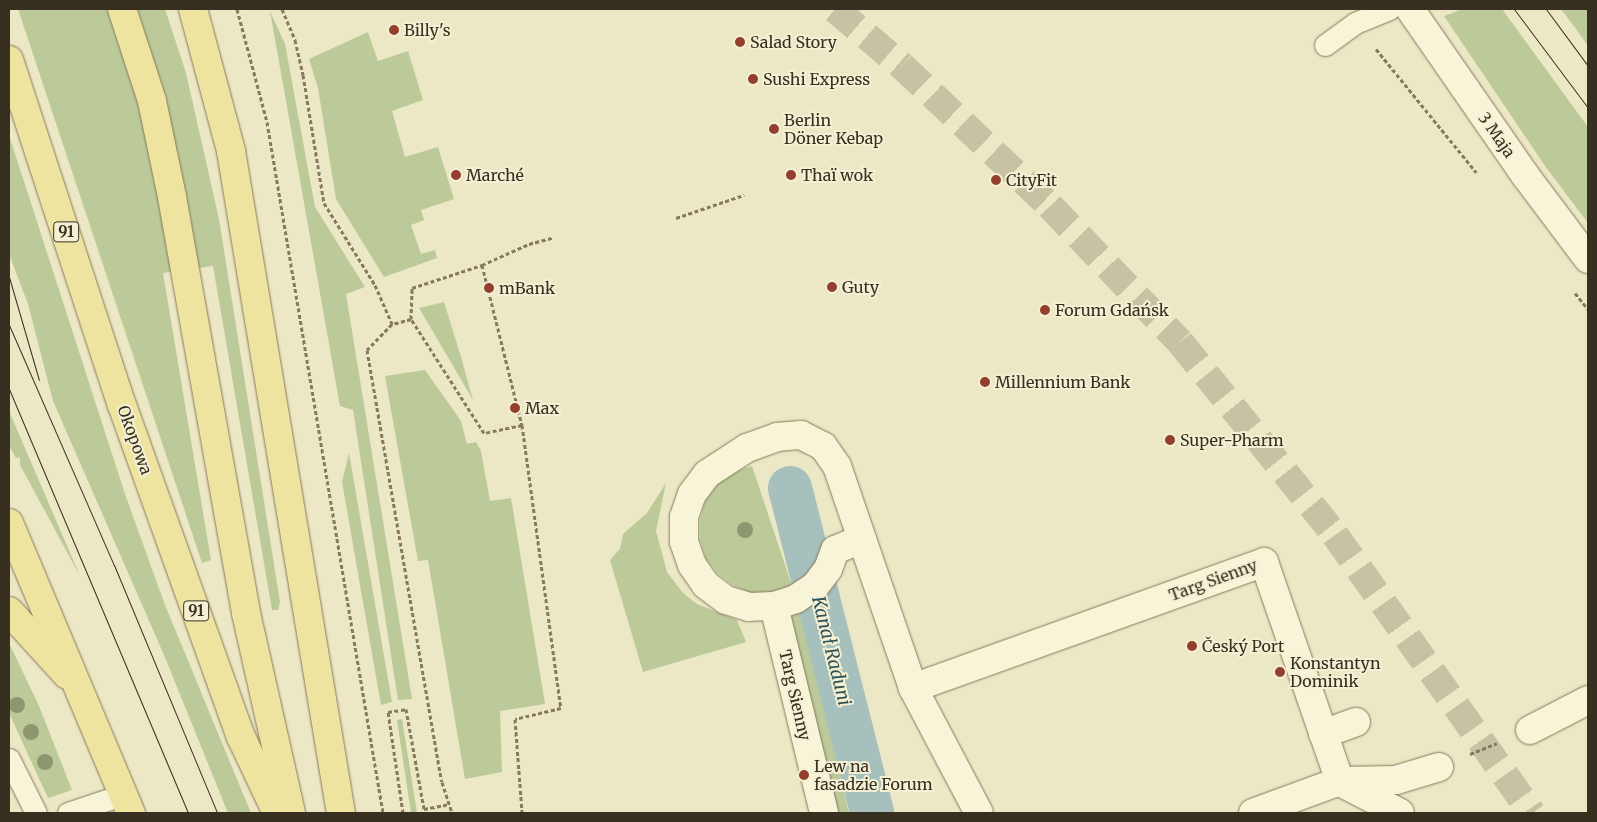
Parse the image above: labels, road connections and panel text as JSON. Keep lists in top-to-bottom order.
{
  "streets": {
    "main road": ["91", "Okopowa"],
    "street": ["3 Maja", "Targ Sienny"]
  },
  "water": ["Kanał Raduni"],
  "places": [
    "Billy's",
    "Salad Story",
    "Sushi Express",
    "Berlin Döner Kebap",
    "Marché",
    "Thaï wok",
    "CityFit",
    "Guty",
    "mBank",
    "Forum Gdańsk",
    "Millennium Bank",
    "Max",
    "Super-Pharm",
    "Český Port",
    "Konstantyn Dominik",
    "Lew na fasadzie Forum"
  ]
}
